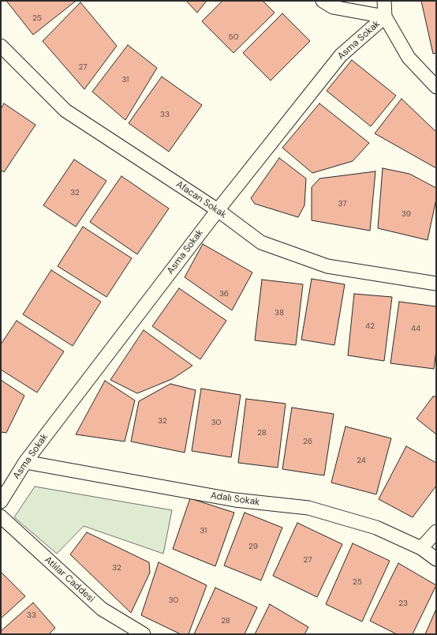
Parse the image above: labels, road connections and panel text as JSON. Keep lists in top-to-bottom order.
{
  "streets": {
    "street": [
      "Asma Sokak",
      "Afacan Sokak",
      "Adalı Sokak",
      "Atlılar Caddesi"
    ]
  },
  "crossings": [
    ["Asma Sokak", "Afacan Sokak"],
    ["Asma Sokak", "Adalı Sokak"]
  ],
  "house_numbers": [
    "25",
    "50",
    "27",
    "31",
    "33",
    "32",
    "37",
    "39",
    "36",
    "38",
    "42",
    "44",
    "32",
    "30",
    "28",
    "26",
    "24",
    "31",
    "29",
    "27",
    "32",
    "25",
    "30",
    "23",
    "33",
    "28"
  ]
}
